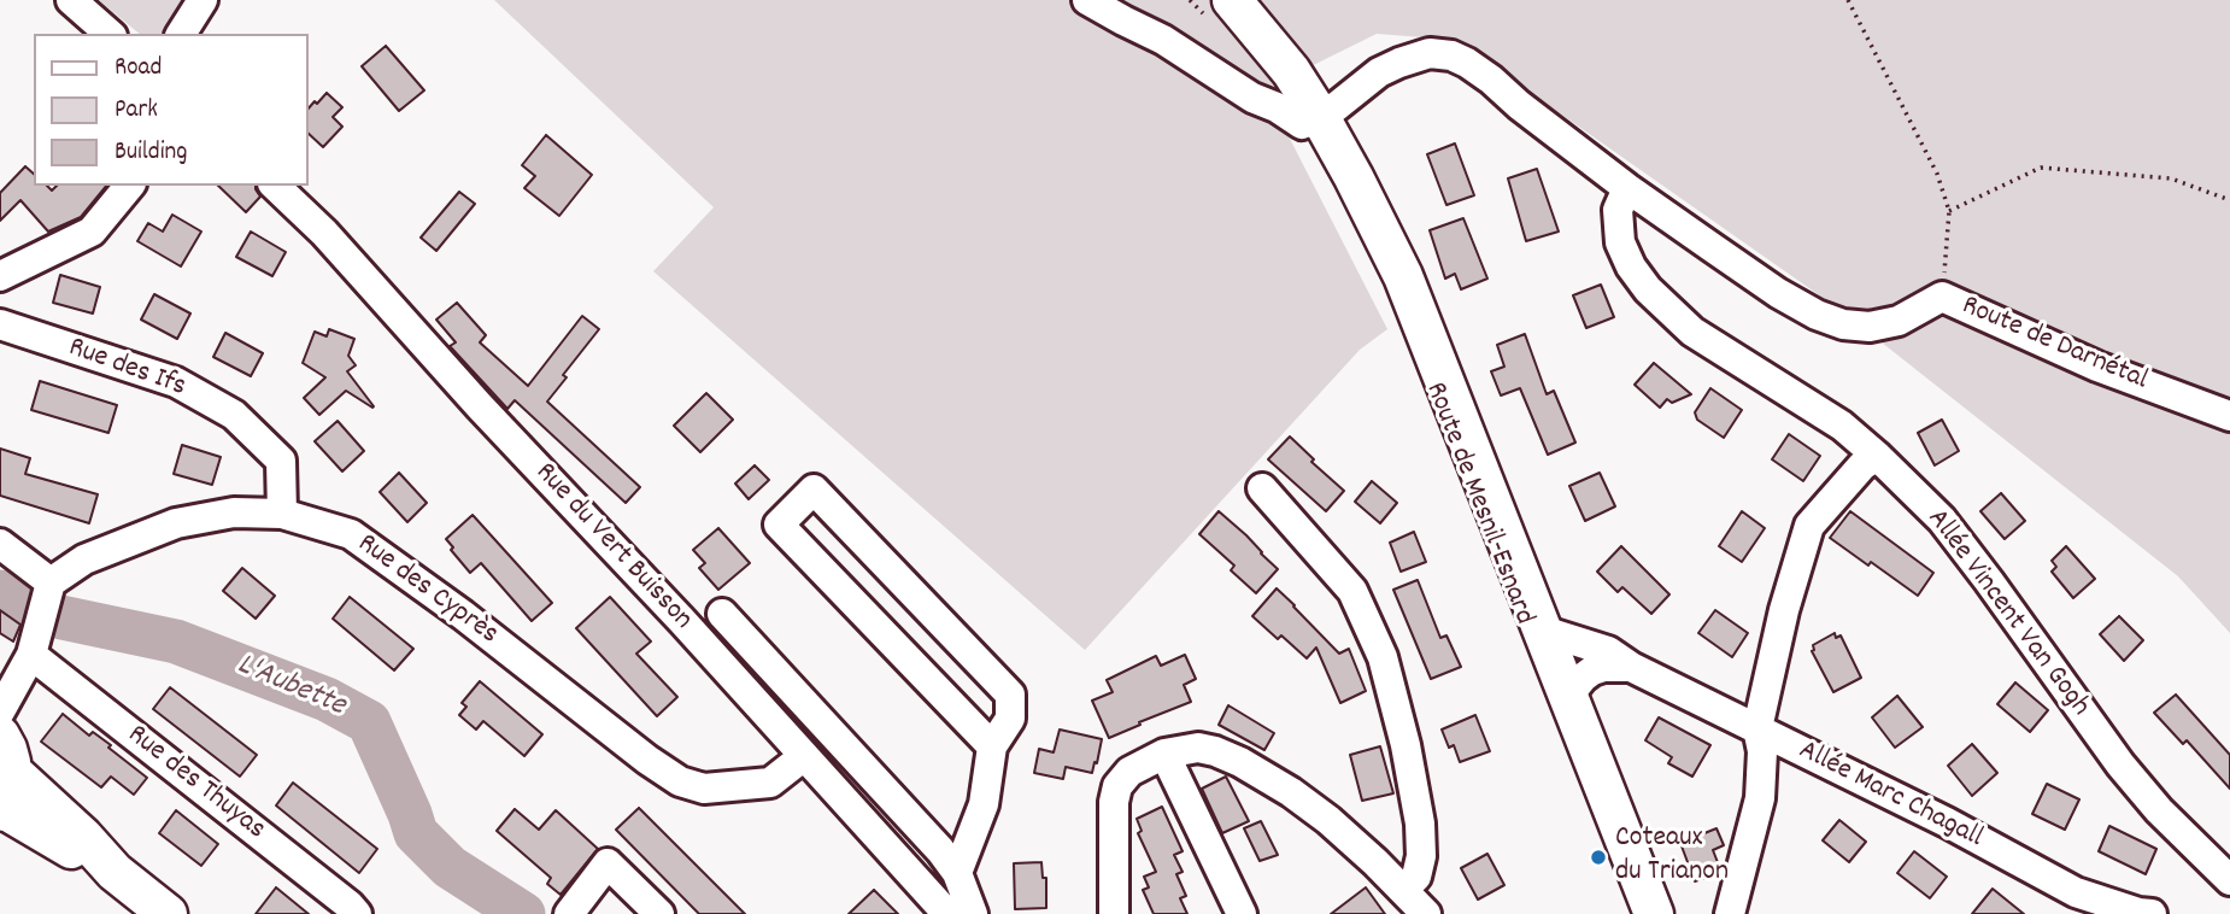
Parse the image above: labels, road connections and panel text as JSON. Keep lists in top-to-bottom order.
{
  "streets": {
    "main road": ["Route de Mesnil-Esnard"],
    "street": [
      "Route de Darnétal",
      "Rue des Ifs",
      "Rue du Vert Buisson",
      "Rue des Cyprès",
      "Allée Vincent Van Gogh",
      "Rue des Thuyas",
      "Allée Marc Chagall"
    ]
  },
  "crossings": [
    ["Route de Darnétal", "Allée Vincent Van Gogh"],
    ["Rue des Ifs", "Rue des Cyprès"],
    ["Route de Mesnil-Esnard", "Allée Marc Chagall"],
    ["Rue du Vert Buisson", "Rue des Cyprès"]
  ],
  "water": ["L'Aubette"],
  "places": ["Coteaux du Trianon"],
  "legend": ["Road", "Park", "Building"]
}
